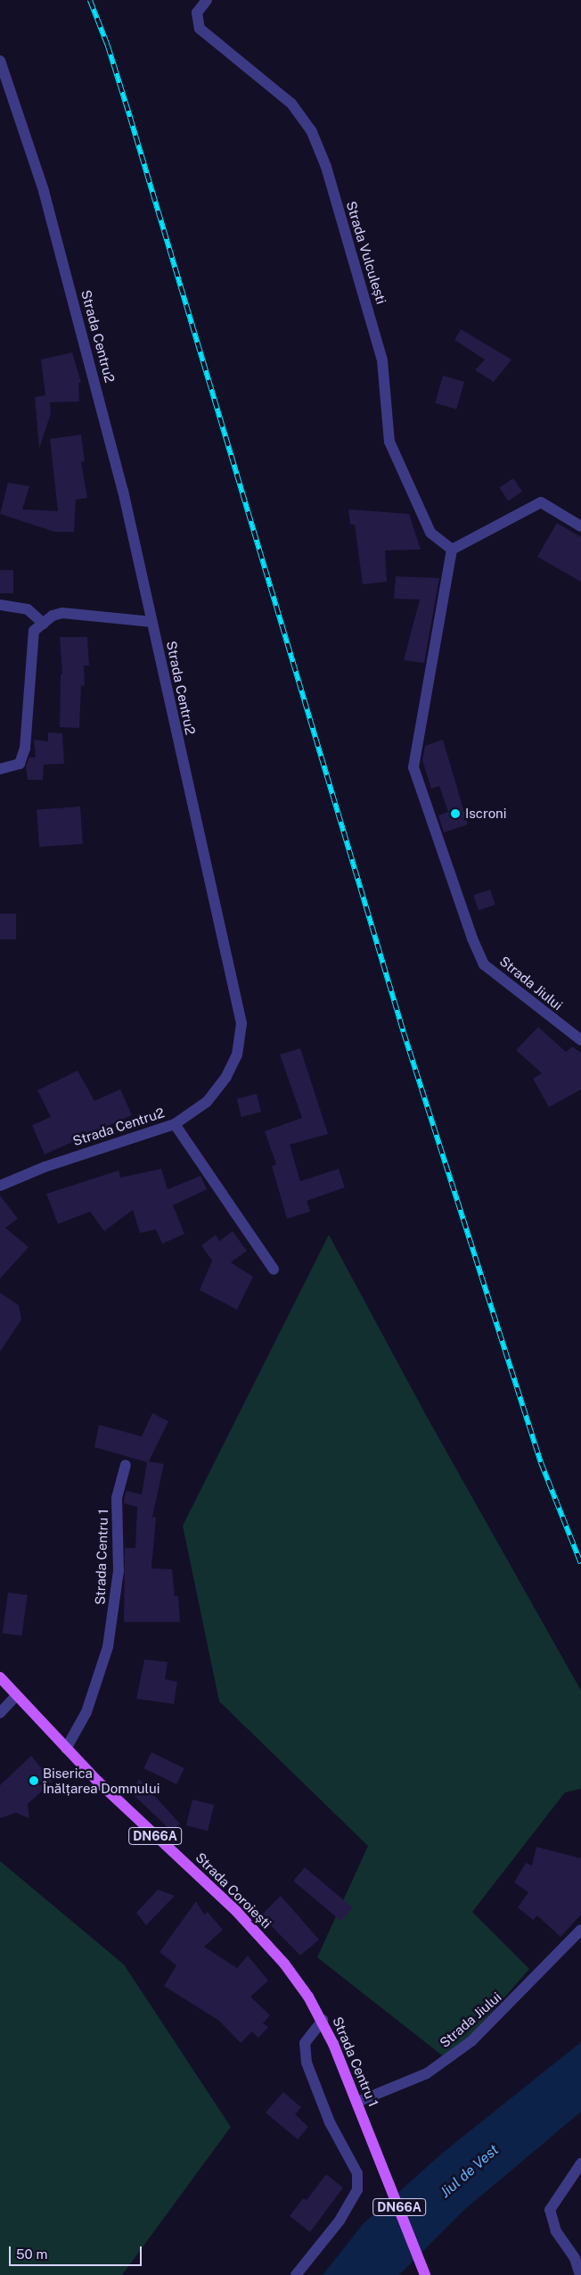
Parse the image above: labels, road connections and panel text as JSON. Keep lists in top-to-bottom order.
{
  "streets": {
    "main road": ["Strada Centru 1", "DN66A", "Strada Coroiești"],
    "street": ["Strada Vulculești", "Strada Centru2", "Strada Jiului"]
  },
  "crossings": [
    ["Strada Vulculești", "Strada Jiului"],
    ["Strada Jiului", "Strada Centru 1"],
    ["Strada Centru 1", "Strada Coroiești"]
  ],
  "water": ["Jiul de Vest"],
  "places": ["Iscroni", "Biserica Înălțarea Domnului"],
  "scale_bar": "50 m"
}
